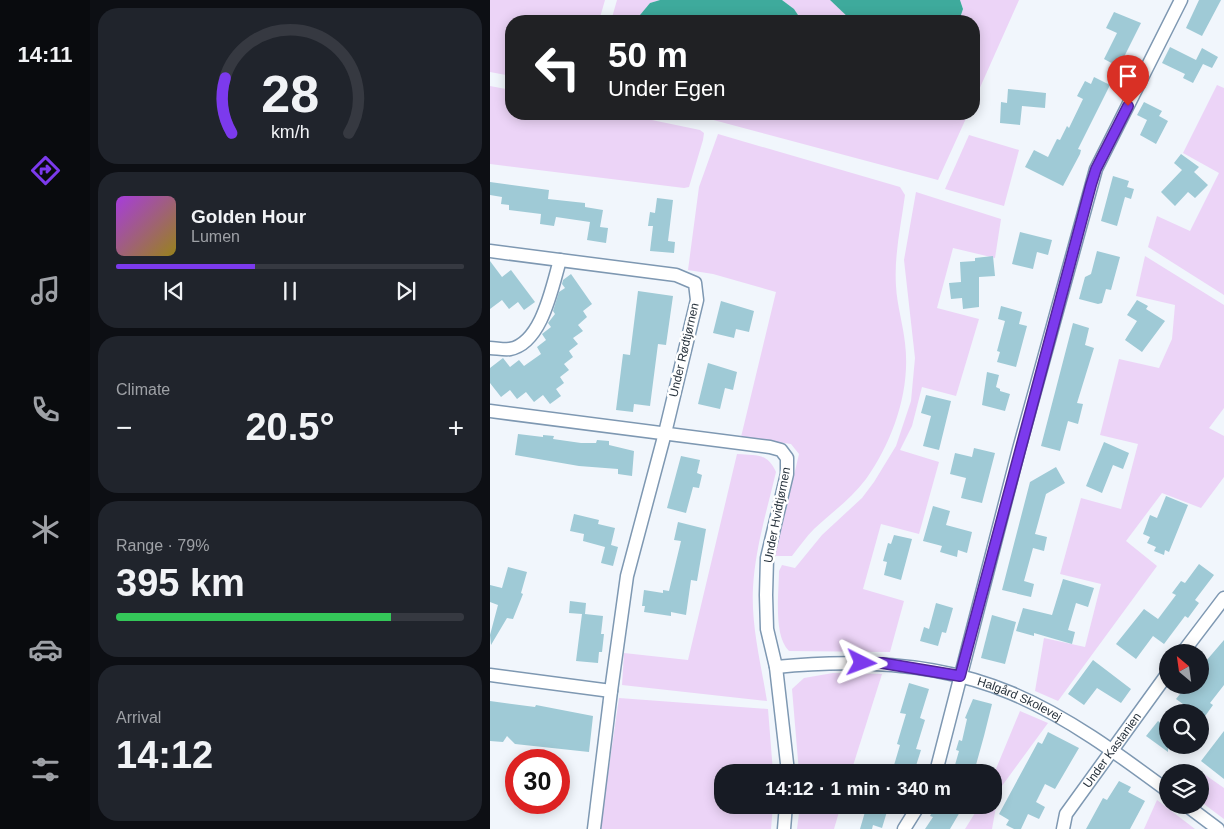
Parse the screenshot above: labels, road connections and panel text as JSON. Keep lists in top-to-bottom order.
{
  "streets": {
    "street": [
      "Under Rødtjørnen",
      "Under Hvidtjørnen",
      "Halgård Skolevej",
      "Under Kastanien"
    ]
  },
  "crossings": [
    ["Under Rødtjørnen", "Under Hvidtjørnen"],
    ["Under Hvidtjørnen", "Halgård Skolevej"],
    ["Halgård Skolevej", "Under Kastanien"]
  ],
  "north": "top left",
  "page": {
    "tabs": "14:11",
    "turn": ["50 m", "Under Egen"],
    "song": ["Golden Hour", "Lumen"],
    "tile": [
      "Climate",
      ["Range · 79%", "395 km"],
      ["Arrival", "14:12"]
    ],
    "heat": ["−", "20.5°", "+"],
    "limit": "30",
    "trip": "14:12 · 1 min · 340 m",
    "gauge": ["28", "km/h"]
  }
}
